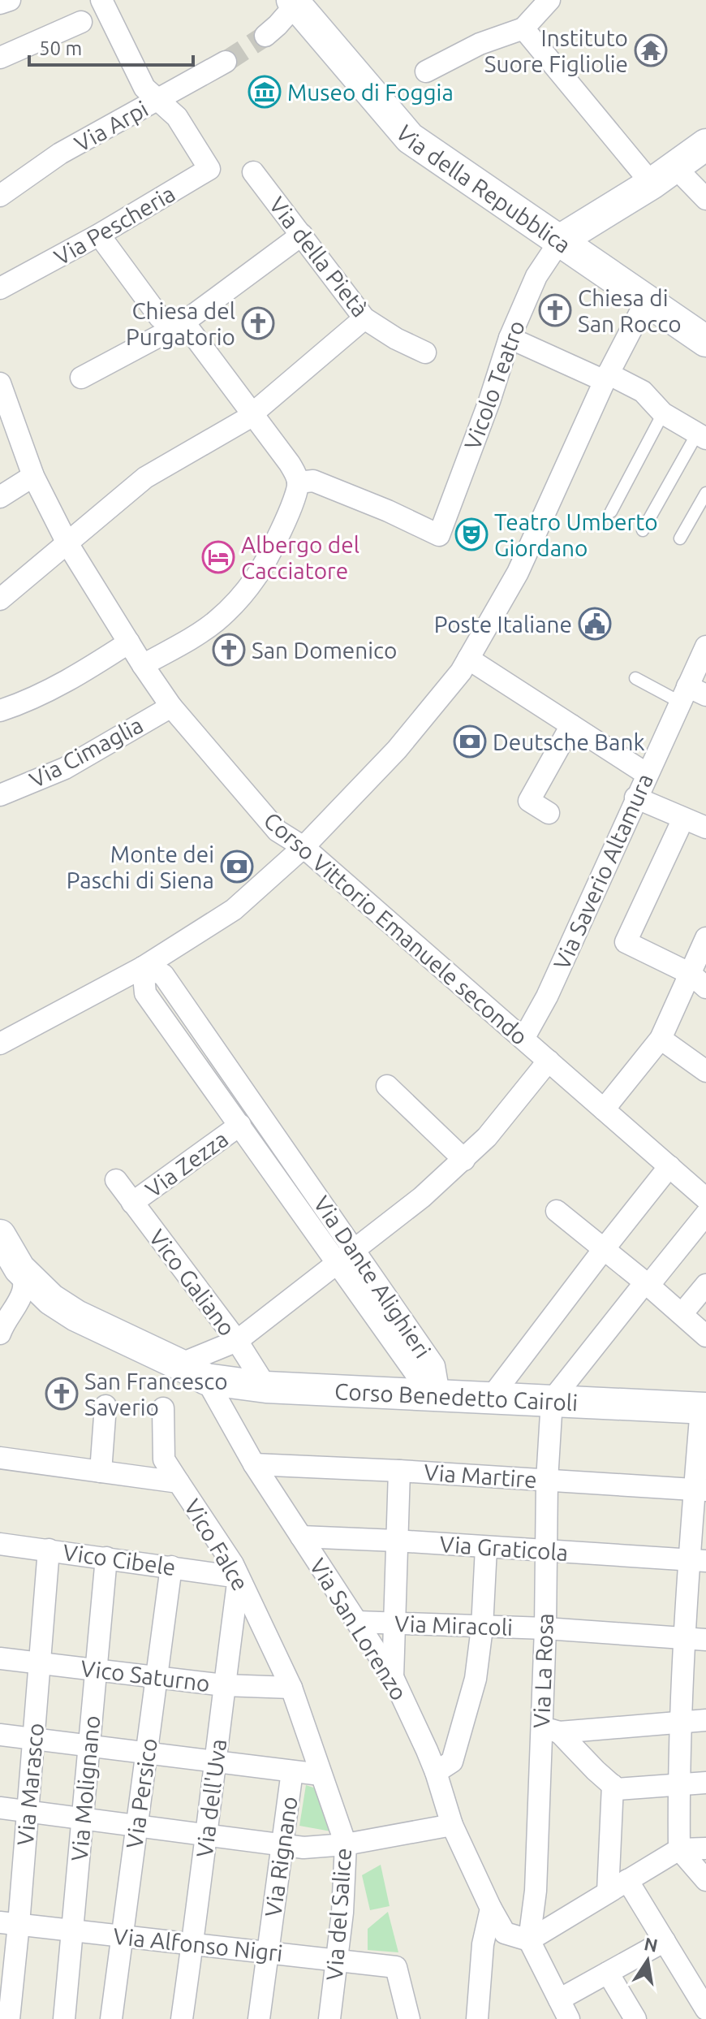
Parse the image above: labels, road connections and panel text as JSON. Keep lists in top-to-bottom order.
{
  "streets": {
    "street": [
      "Via Arpi",
      "Via della Repubblica",
      "Via Pescheria",
      "Via della Pietà",
      "Vicolo Teatro",
      "Via Cimaglia",
      "Via Saverio Altamura",
      "Corso Vittorio Emanuele secondo",
      "Via Zezza",
      "Via Dante Alighieri",
      "Vico Galiano",
      "Corso Benedetto Cairoli",
      "Via Martire",
      "Vico Falce",
      "Via Graticola",
      "Vico Cibele",
      "Via Miracoli",
      "Via San Lorenzo",
      "Via La Rosa",
      "Vico Saturno",
      "Via Marasco",
      "Via Molignano",
      "Via Persico",
      "Via dell'Uva",
      "Via Rignano",
      "Via del Salice",
      "Via Alfonso Nigri"
    ]
  },
  "crossings": [
    ["Via Arpi", "Via Pescheria"],
    ["Via della Repubblica", "Vicolo Teatro"],
    ["Via Cimaglia", "Corso Vittorio Emanuele secondo"],
    ["Via Saverio Altamura", "Corso Vittorio Emanuele secondo"],
    ["Via Zezza", "Via Dante Alighieri"],
    ["Via Zezza", "Vico Galiano"],
    ["Via Dante Alighieri", "Corso Benedetto Cairoli"],
    ["Vico Galiano", "Corso Benedetto Cairoli"],
    ["Corso Benedetto Cairoli", "Via San Lorenzo"],
    ["Corso Benedetto Cairoli", "Via La Rosa"],
    ["Via Martire", "Via San Lorenzo"],
    ["Via Martire", "Via La Rosa"],
    ["Vico Falce", "Vico Cibele"],
    ["Vico Falce", "Vico Saturno"],
    ["Vico Falce", "Via dell'Uva"],
    ["Vico Falce", "Via del Salice"],
    ["Via Graticola", "Via San Lorenzo"],
    ["Via Graticola", "Via La Rosa"],
    ["Vico Cibele", "Via Marasco"],
    ["Vico Cibele", "Via Molignano"],
    ["Vico Cibele", "Via Persico"],
    ["Vico Cibele", "Via dell'Uva"],
    ["Via Miracoli", "Via San Lorenzo"],
    ["Via Miracoli", "Via La Rosa"],
    ["Via San Lorenzo", "Via La Rosa"],
    ["Vico Saturno", "Via Marasco"],
    ["Vico Saturno", "Via Molignano"],
    ["Vico Saturno", "Via Persico"],
    ["Vico Saturno", "Via dell'Uva"],
    ["Via Marasco", "Via Alfonso Nigri"],
    ["Via Molignano", "Via Alfonso Nigri"],
    ["Via Persico", "Via Alfonso Nigri"],
    ["Via dell'Uva", "Via Alfonso Nigri"],
    ["Via Rignano", "Via Alfonso Nigri"],
    ["Via del Salice", "Via Alfonso Nigri"]
  ],
  "places": {
    "temple": ["Instituto Suore Figliolie"],
    "museum": ["Museo di Foggia"],
    "church": [
      "Chiesa di San Rocco",
      "Chiesa del Purgatorio",
      "San Domenico",
      "San Francesco Saverio"
    ],
    "theatre": ["Teatro Umberto Giordano"],
    "hotel": ["Albergo del Cacciatore"],
    "public building": ["Poste Italiane"],
    "bank": ["Deutsche Bank", "Monte dei Paschi di Siena"]
  },
  "scale_bar": "50 m",
  "north": "top"
}
